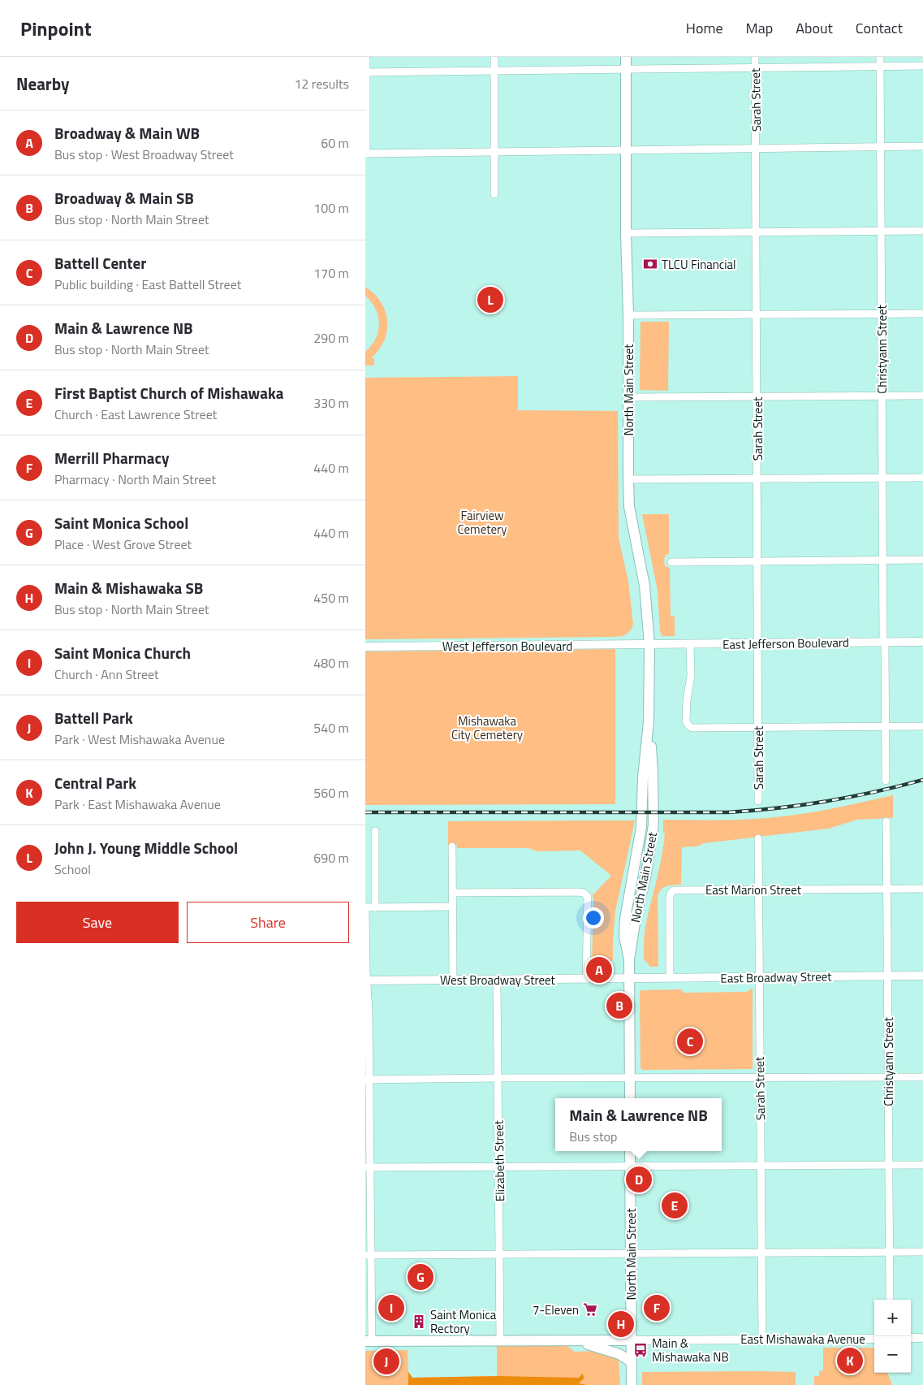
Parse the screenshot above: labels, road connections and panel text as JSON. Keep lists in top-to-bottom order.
{
  "streets": {
    "main road": ["North Main Street"],
    "street": [
      "Sarah Street",
      "Christyann Street",
      "East Jefferson Boulevard",
      "West Jefferson Boulevard",
      "East Marion Street",
      "East Broadway Street",
      "West Broadway Street",
      "Elizabeth Street",
      "East Mishawaka Avenue"
    ]
  },
  "crossings": [
    ["Sarah Street", "East Jefferson Boulevard"],
    ["Sarah Street", "East Marion Street"],
    ["Sarah Street", "East Broadway Street"],
    ["Sarah Street", "East Mishawaka Avenue"],
    ["Christyann Street", "East Jefferson Boulevard"],
    ["Christyann Street", "East Marion Street"],
    ["Christyann Street", "East Broadway Street"],
    ["North Main Street", "East Jefferson Boulevard"],
    ["North Main Street", "West Jefferson Boulevard"],
    ["North Main Street", "East Broadway Street"],
    ["North Main Street", "West Broadway Street"],
    ["North Main Street", "East Mishawaka Avenue"],
    ["East Jefferson Boulevard", "West Jefferson Boulevard"],
    ["East Marion Street", "East Broadway Street"],
    ["East Broadway Street", "West Broadway Street"],
    ["West Broadway Street", "Elizabeth Street"]
  ],
  "parks": ["Fairview Cemetery", "Mishawaka City Cemetery"],
  "places": {
    "bank": ["TLCU Financial"],
    "supermarket": ["7-Eleven"],
    "building": ["Saint Monica Rectory"],
    "bus stop": ["Main & Mishawaka NB"]
  },
  "page": {
    "header": "Pinpoint",
    "nav": [
      "Home",
      "Map",
      "About",
      "Contact"
    ],
    "heading": ["Nearby", "12 results"],
    "list": [
      {
        "mark": "A",
        "name": "Broadway & Main WB",
        "note": "Bus stop · West Broadway Street",
        "value": "60 m"
      },
      {
        "mark": "B",
        "name": "Broadway & Main SB",
        "note": "Bus stop · North Main Street",
        "value": "100 m"
      },
      {
        "mark": "C",
        "name": "Battell Center",
        "note": "Public building · East Battell Street",
        "value": "170 m"
      },
      {
        "mark": "D",
        "name": "Main & Lawrence NB",
        "note": "Bus stop · North Main Street",
        "value": "290 m"
      },
      {
        "mark": "E",
        "name": "First Baptist Church of Mishawaka",
        "note": "Church · East Lawrence Street",
        "value": "330 m"
      },
      {
        "mark": "F",
        "name": "Merrill Pharmacy",
        "note": "Pharmacy · North Main Street",
        "value": "440 m"
      },
      {
        "mark": "G",
        "name": "Saint Monica School",
        "note": "Place · West Grove Street",
        "value": "440 m"
      },
      {
        "mark": "H",
        "name": "Main & Mishawaka SB",
        "note": "Bus stop · North Main Street",
        "value": "450 m"
      },
      {
        "mark": "I",
        "name": "Saint Monica Church",
        "note": "Church · Ann Street",
        "value": "480 m"
      },
      {
        "mark": "J",
        "name": "Battell Park",
        "note": "Park · West Mishawaka Avenue",
        "value": "540 m"
      },
      {
        "mark": "K",
        "name": "Central Park",
        "note": "Park · East Mishawaka Avenue",
        "value": "560 m"
      },
      {
        "mark": "L",
        "name": "John J. Young Middle School",
        "note": "School",
        "value": "690 m"
      }
    ],
    "pins": [
      "L",
      "A",
      "B",
      "C",
      "D",
      "E",
      "G",
      "F",
      "I",
      "H",
      "K",
      "J"
    ],
    "buttons": ["Save", "Share"],
    "popup": ["Main & Lawrence NB", "Bus stop"],
    "map_buttons": ["+", "−"]
  }
}
